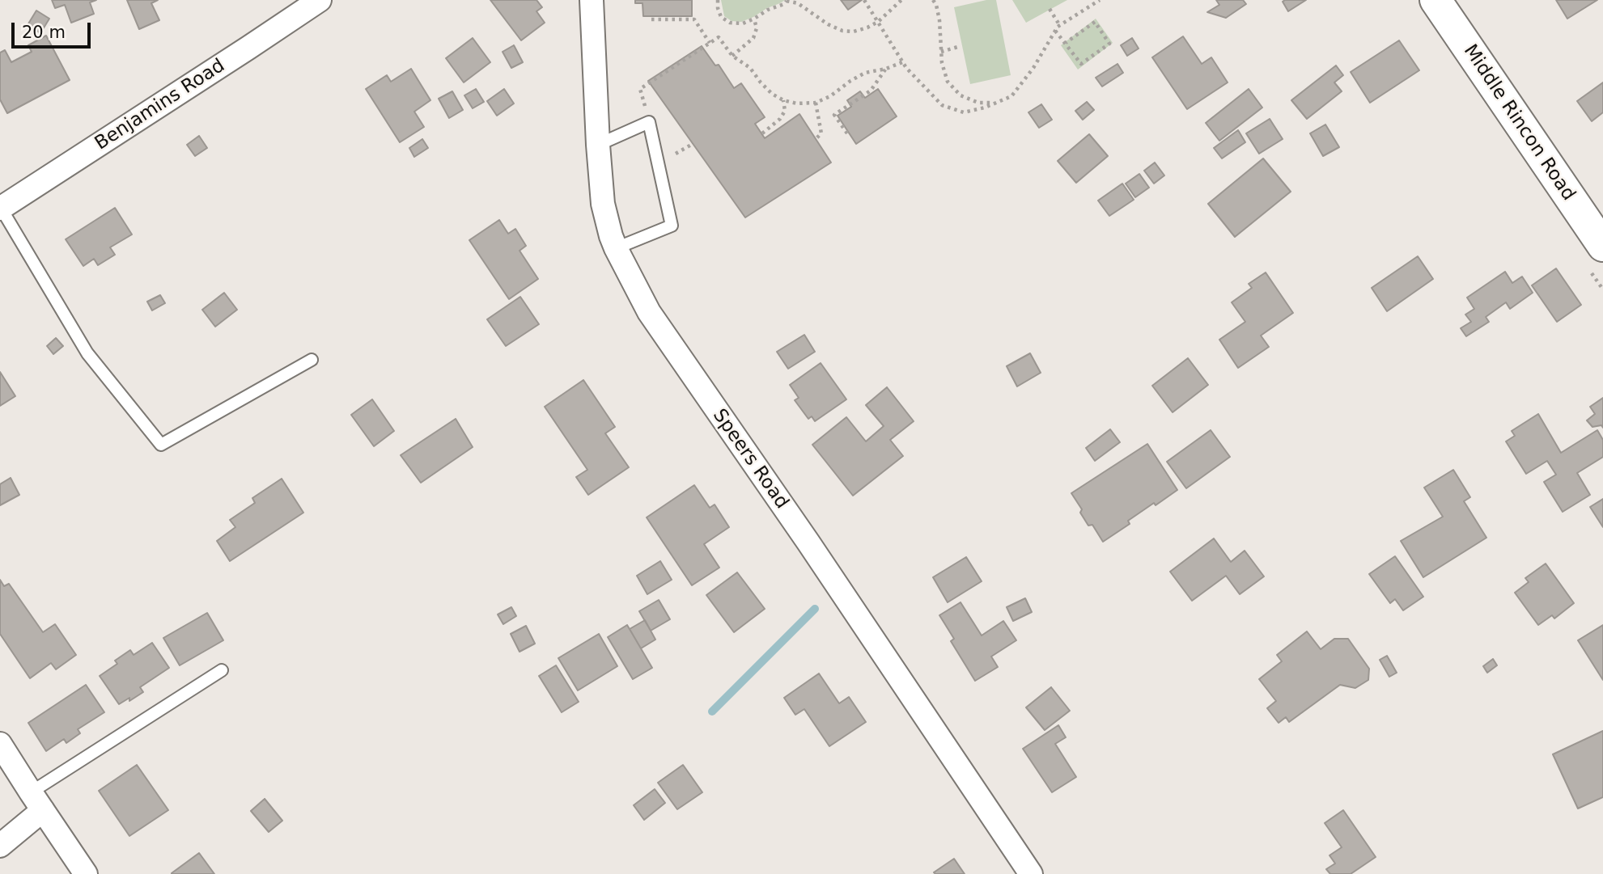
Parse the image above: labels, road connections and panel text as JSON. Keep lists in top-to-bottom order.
{
  "streets": {
    "street": ["Benjamins Road", "Middle Rincon Road", "Speers Road"]
  },
  "scale_bar": "20 m"
}
